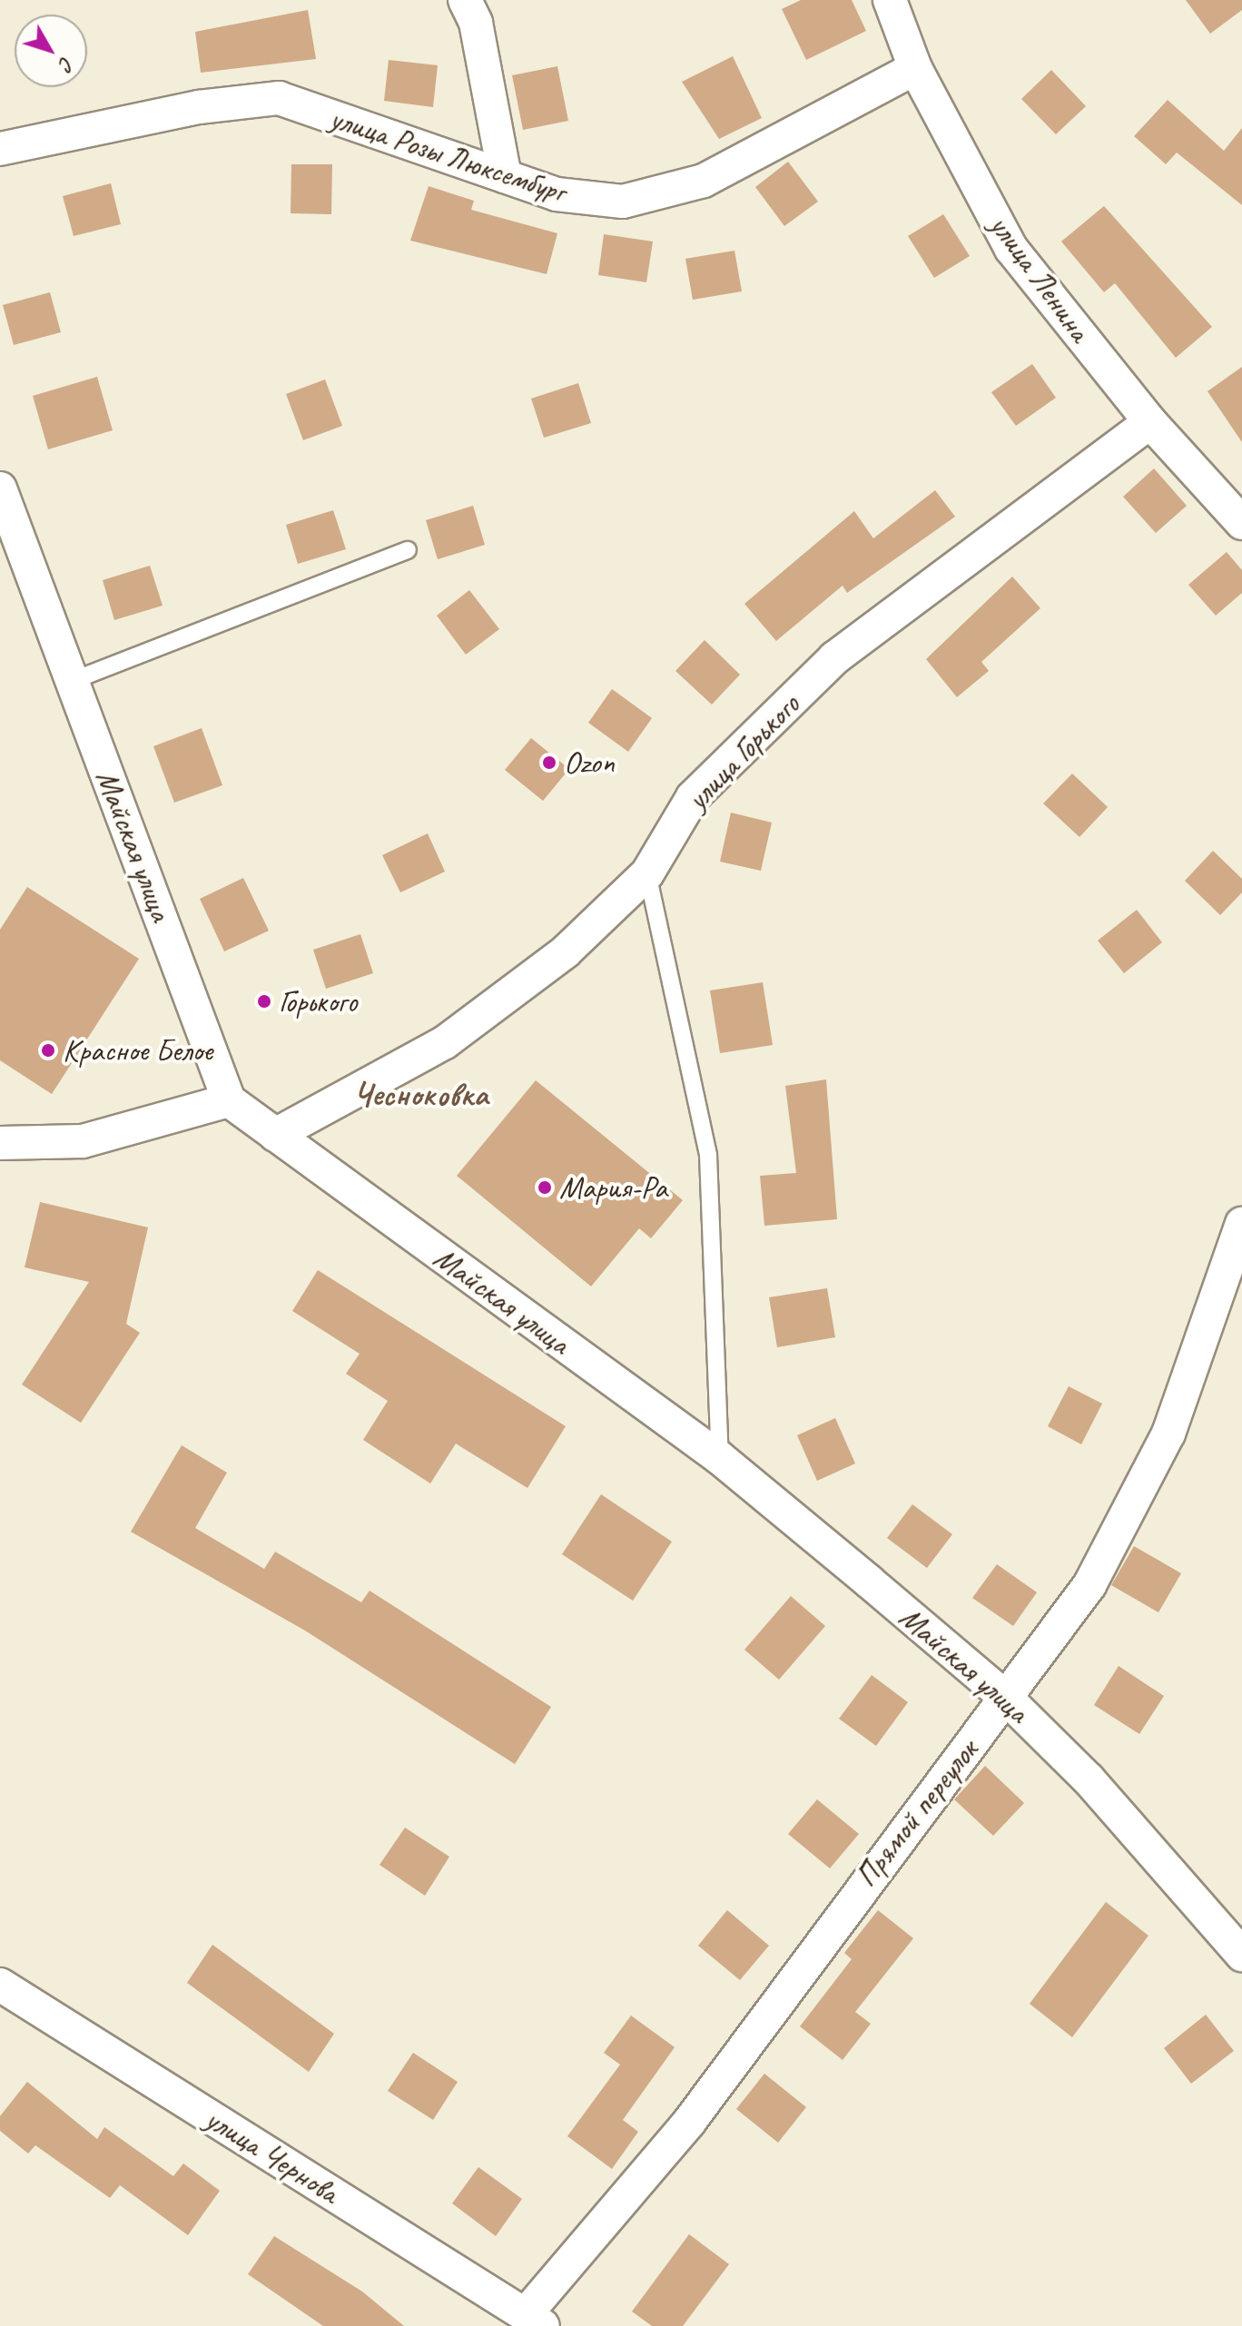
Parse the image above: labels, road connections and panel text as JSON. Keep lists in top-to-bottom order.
{
  "streets": {
    "street": [
      "улица Розы Люксембург",
      "улица Ленина",
      "улица Горького",
      "Майская улица",
      "Прямой переулок",
      "улица Чернова"
    ]
  },
  "crossings": [
    ["улица Розы Люксембург", "улица Ленина"],
    ["улица Ленина", "улица Горького"],
    ["улица Горького", "Майская улица"],
    ["Майская улица", "Прямой переулок"],
    ["Прямой переулок", "улица Чернова"]
  ],
  "districts": ["Чесноковка"],
  "places": [
    "Ozon",
    "Горького",
    "Красное Белое",
    "Мария-Ра"
  ],
  "north": "bottom right"
}
